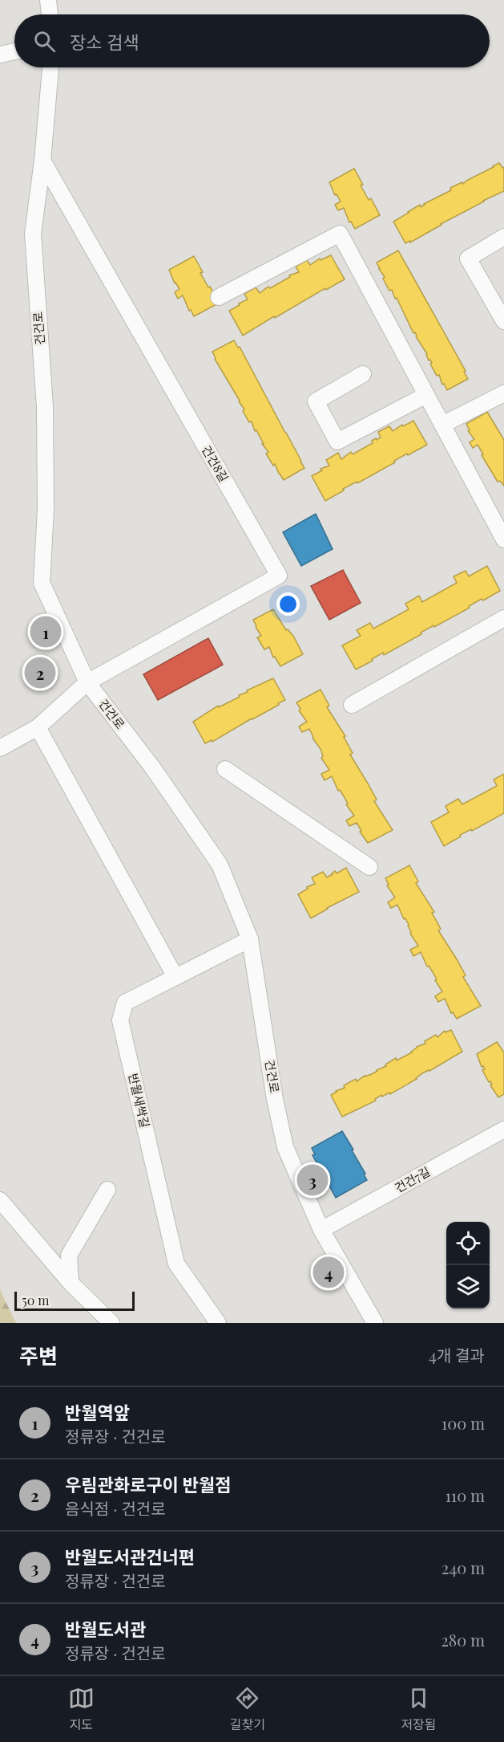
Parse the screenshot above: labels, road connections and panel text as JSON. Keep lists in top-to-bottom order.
{
  "streets": {
    "street": [
      "건건로",
      "건건8길",
      "반월새싹길",
      "건건7길"
    ]
  },
  "crossings": [
    ["건건로", "건건8길"],
    ["건건로", "반월새싹길"],
    ["건건로", "건건7길"]
  ],
  "scale_bar": "50 m",
  "page": {
    "search": "장소 검색",
    "pins": [
      "1",
      "2",
      "3",
      "4"
    ],
    "scale": "50 m",
    "heading": ["주변", "4개 결과"],
    "list": [
      {
        "mark": "1",
        "name": "반월역앞",
        "note": "정류장 · 건건로",
        "value": "100 m"
      },
      {
        "mark": "2",
        "name": "우림관화로구이 반월점",
        "note": "음식점 · 건건로",
        "value": "110 m"
      },
      {
        "mark": "3",
        "name": "반월도서관건너편",
        "note": "정류장 · 건건로",
        "value": "240 m"
      },
      {
        "mark": "4",
        "name": "반월도서관",
        "note": "정류장 · 건건로",
        "value": "280 m"
      }
    ],
    "nav": ["지도", "길찾기", "저장됨"]
  }
}
